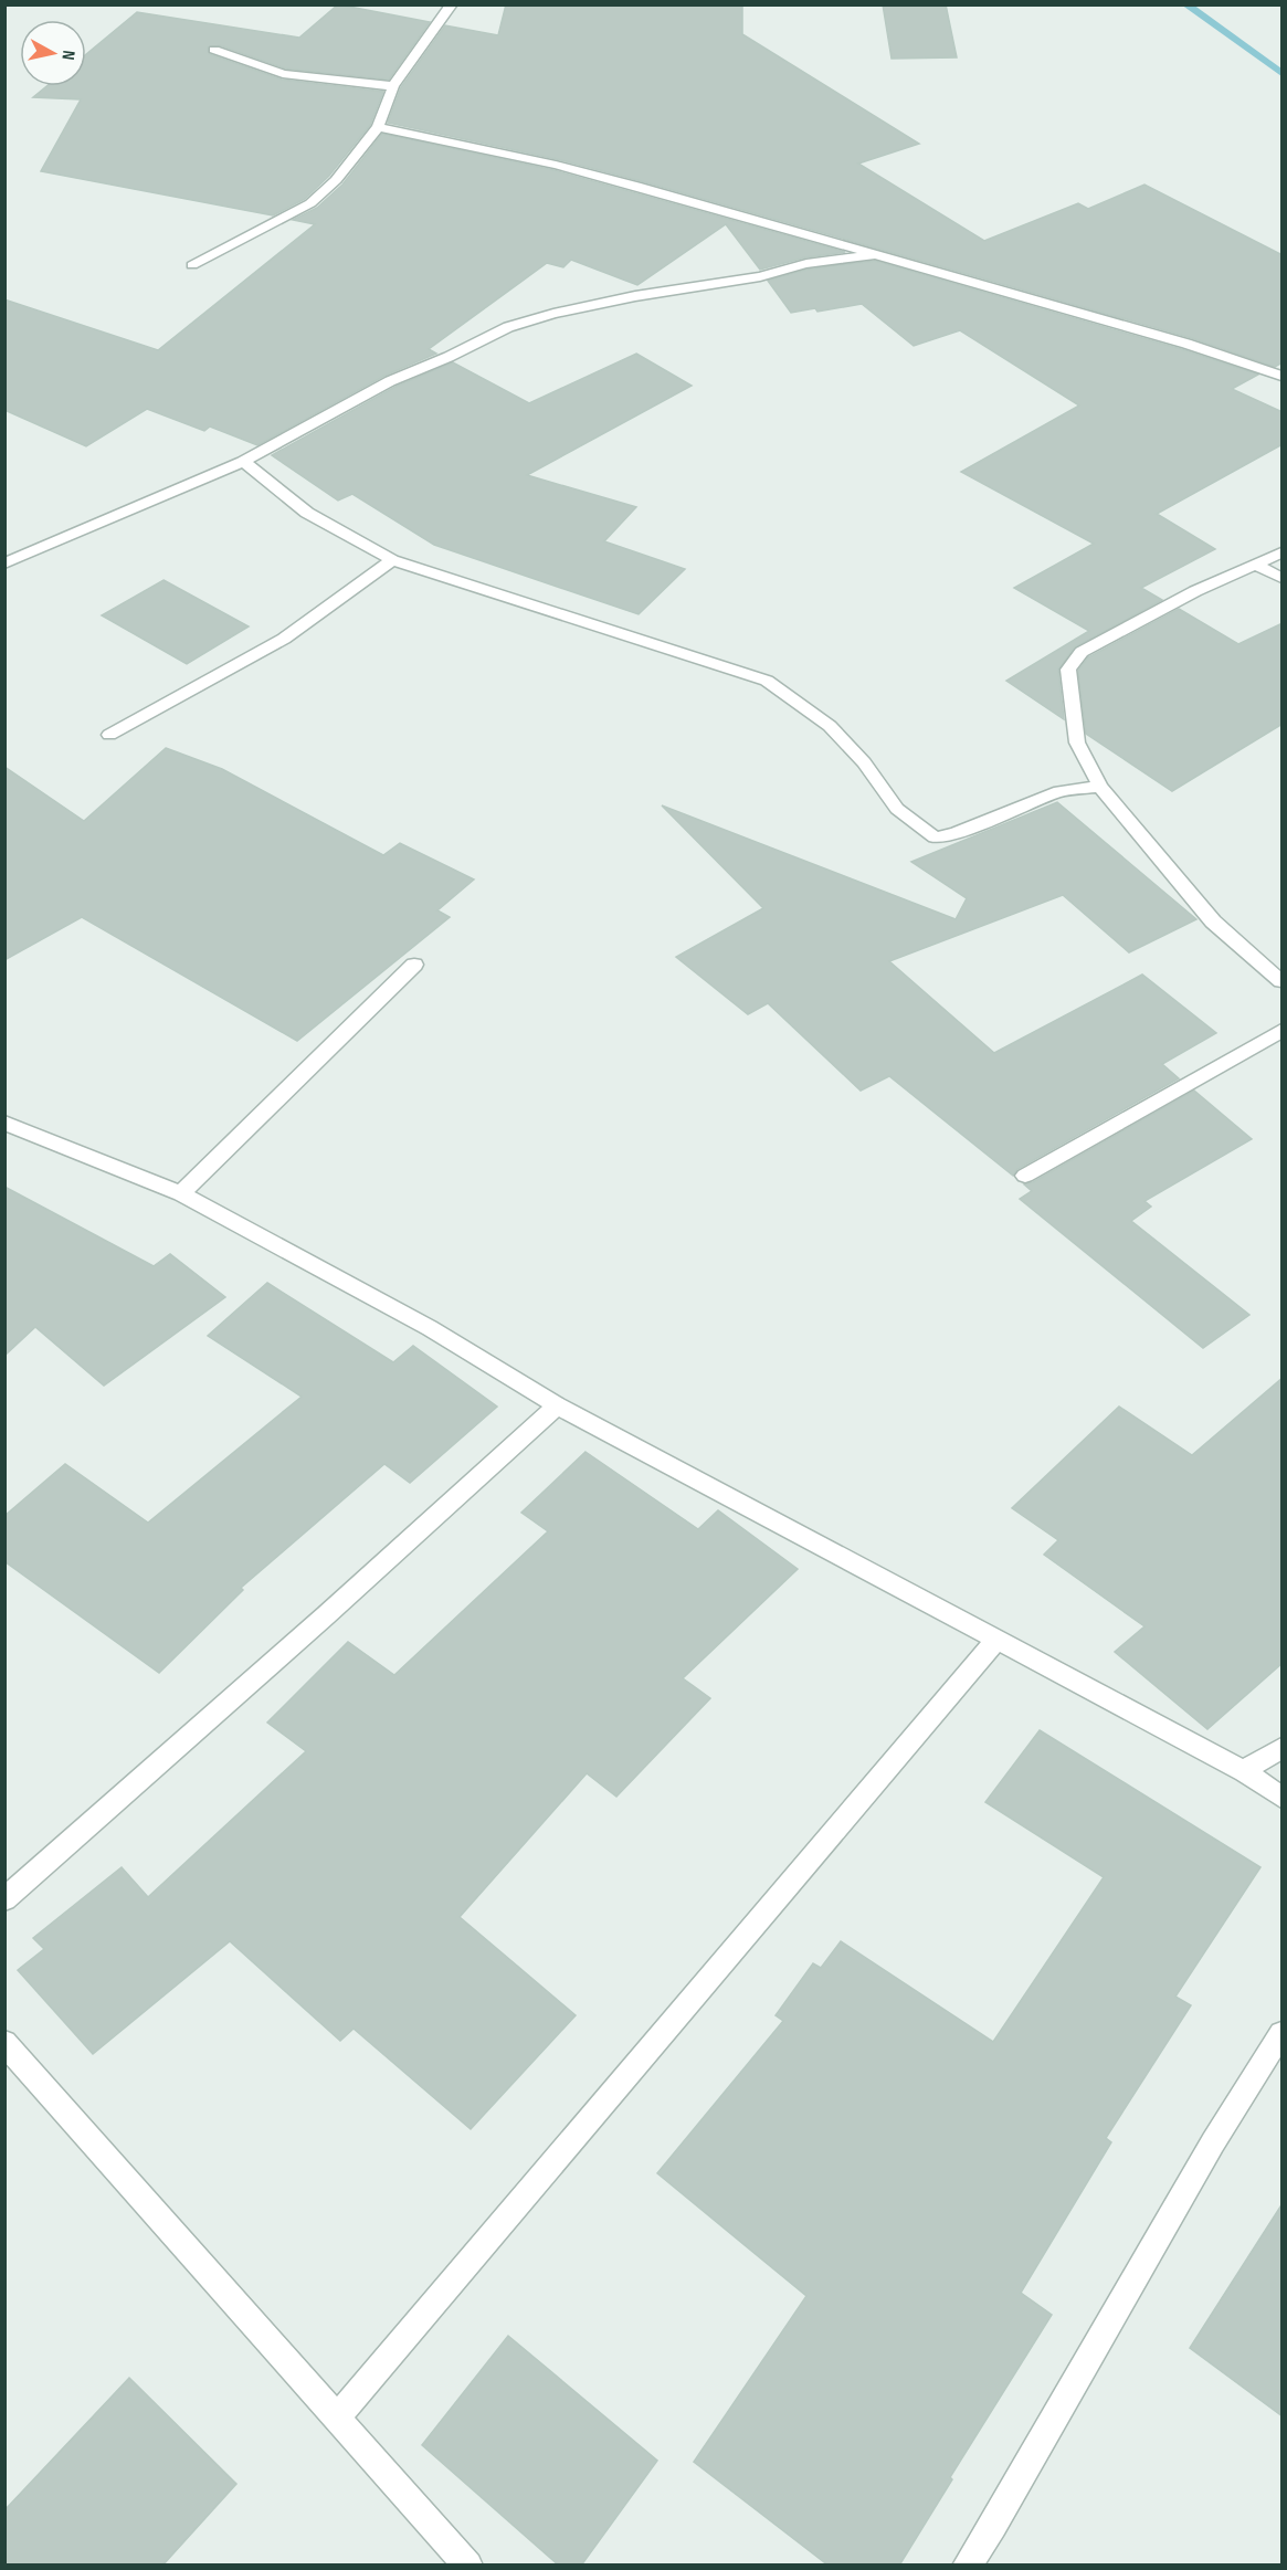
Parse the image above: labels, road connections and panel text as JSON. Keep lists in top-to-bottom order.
{
  "north": "right"
}
